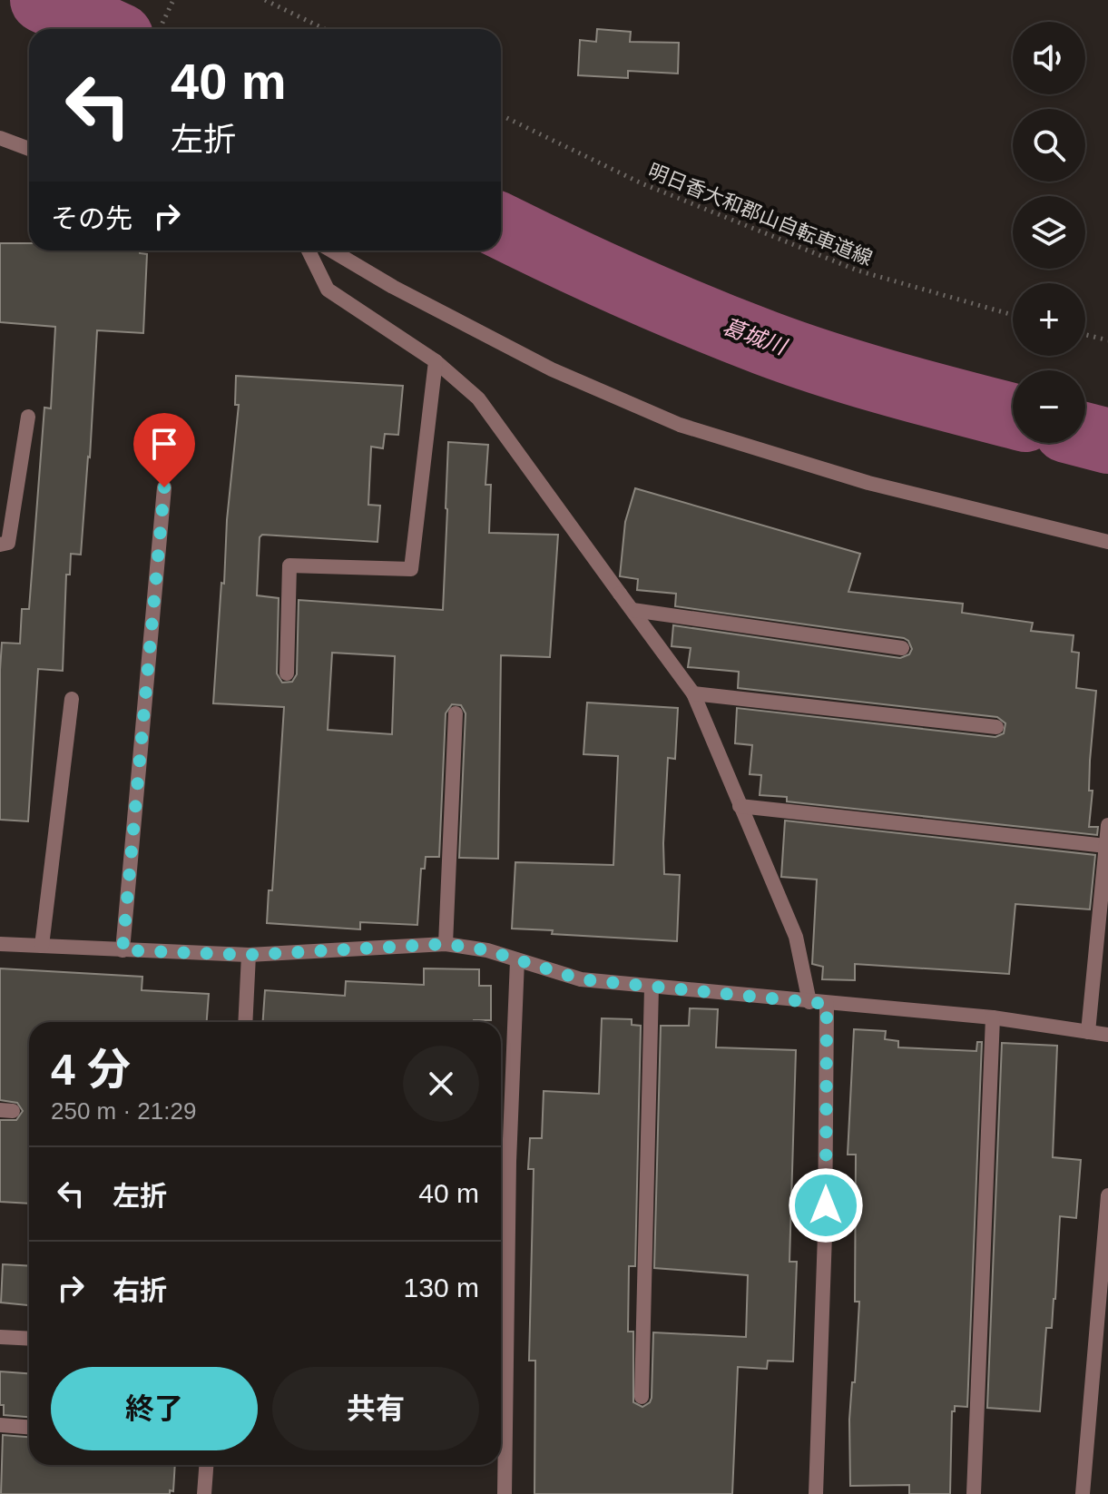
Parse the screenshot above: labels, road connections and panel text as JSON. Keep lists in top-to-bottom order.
{
  "streets": {
    "path": ["明日香大和郡山自転車道線"]
  },
  "water": ["葛城川"],
  "page": {
    "map_buttons": ["+", "−"],
    "turn": ["40 m", "左折"],
    "then": "その先",
    "heading": ["4 分", "250 m · 21:29"],
    "list": [
      {
        "name": "左折",
        "value": "40 m"
      },
      {
        "name": "右折",
        "value": "130 m"
      }
    ],
    "buttons": ["終了", "共有"]
  }
}
